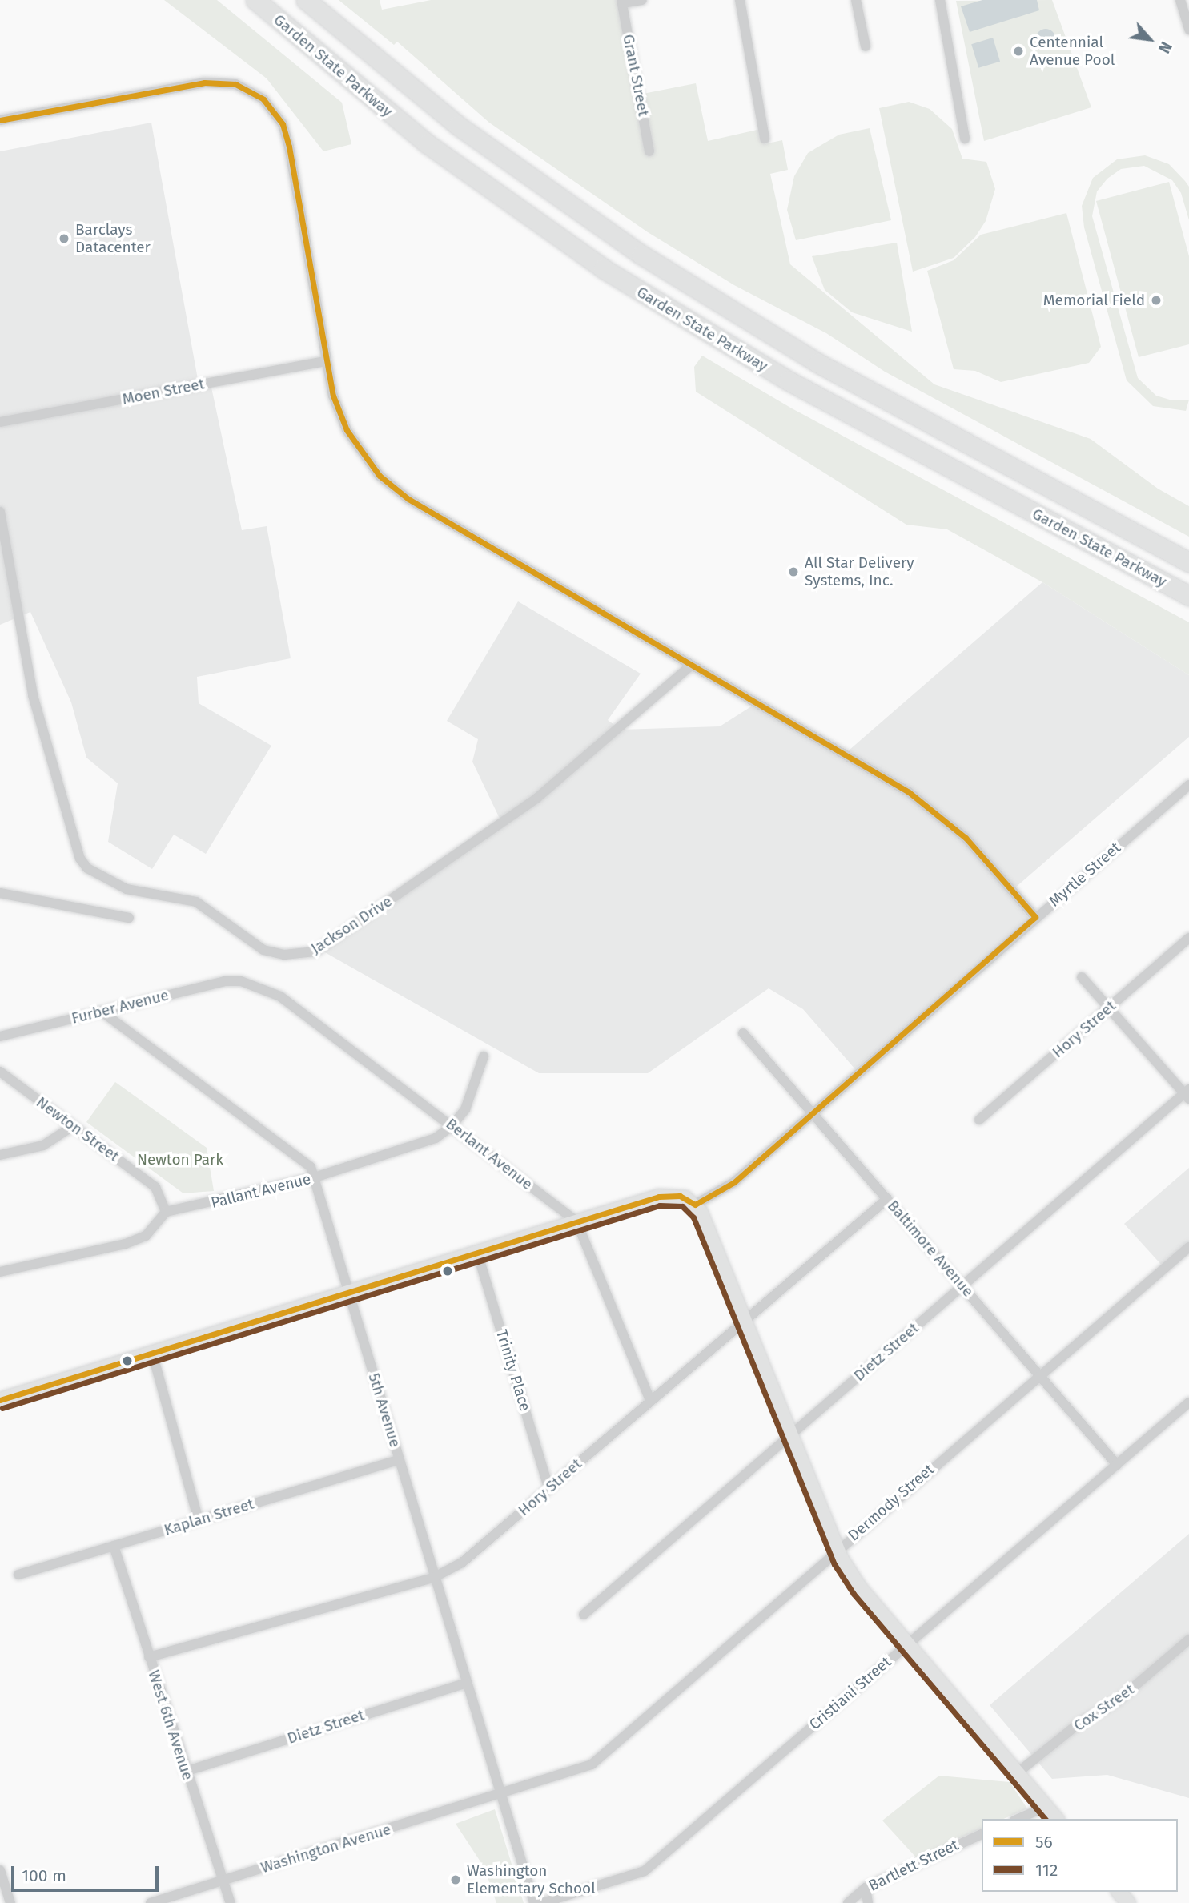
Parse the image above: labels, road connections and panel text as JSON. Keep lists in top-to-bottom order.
{
  "streets": {
    "highway": ["Garden State Parkway"],
    "street": [
      "Grant Street",
      "Moen Street",
      "Myrtle Street",
      "Jackson Drive",
      "Furber Avenue",
      "Hory Street",
      "Newton Street",
      "Berlant Avenue",
      "Pallant Avenue",
      "Baltimore Avenue",
      "Dietz Street",
      "Trinity Place",
      "5th Avenue",
      "Dermody Street",
      "Kaplan Street",
      "Cristiani Street",
      "Cox Street",
      "West 6th Avenue",
      "Washington Avenue",
      "Bartlett Street"
    ]
  },
  "crossings": [
    ["Myrtle Street", "Baltimore Avenue"],
    ["Furber Avenue", "Berlant Avenue"],
    ["Furber Avenue", "5th Avenue"],
    ["Hory Street", "Berlant Avenue"],
    ["Hory Street", "Baltimore Avenue"],
    ["Hory Street", "Trinity Place"],
    ["Hory Street", "5th Avenue"],
    ["Hory Street", "West 6th Avenue"],
    ["Newton Street", "Pallant Avenue"],
    ["Berlant Avenue", "Pallant Avenue"],
    ["Pallant Avenue", "5th Avenue"],
    ["Baltimore Avenue", "Dietz Street"],
    ["Baltimore Avenue", "Dermody Street"],
    ["Baltimore Avenue", "Cristiani Street"],
    ["Dietz Street", "5th Avenue"],
    ["Dietz Street", "West 6th Avenue"],
    ["5th Avenue", "Dermody Street"],
    ["5th Avenue", "Kaplan Street"],
    ["5th Avenue", "Washington Avenue"],
    ["Dermody Street", "Washington Avenue"],
    ["Kaplan Street", "West 6th Avenue"],
    ["West 6th Avenue", "Washington Avenue"]
  ],
  "parks": ["Newton Park"],
  "places": [
    "Centennial Avenue Pool",
    "Barclays Datacenter",
    "Memorial Field",
    "All Star Delivery Systems, Inc.",
    "Washington Elementary School"
  ],
  "lines": ["transit line 56", "transit line 112"],
  "legend": ["56", "112"],
  "scale_bar": "100 m",
  "north": "bottom right"
}
